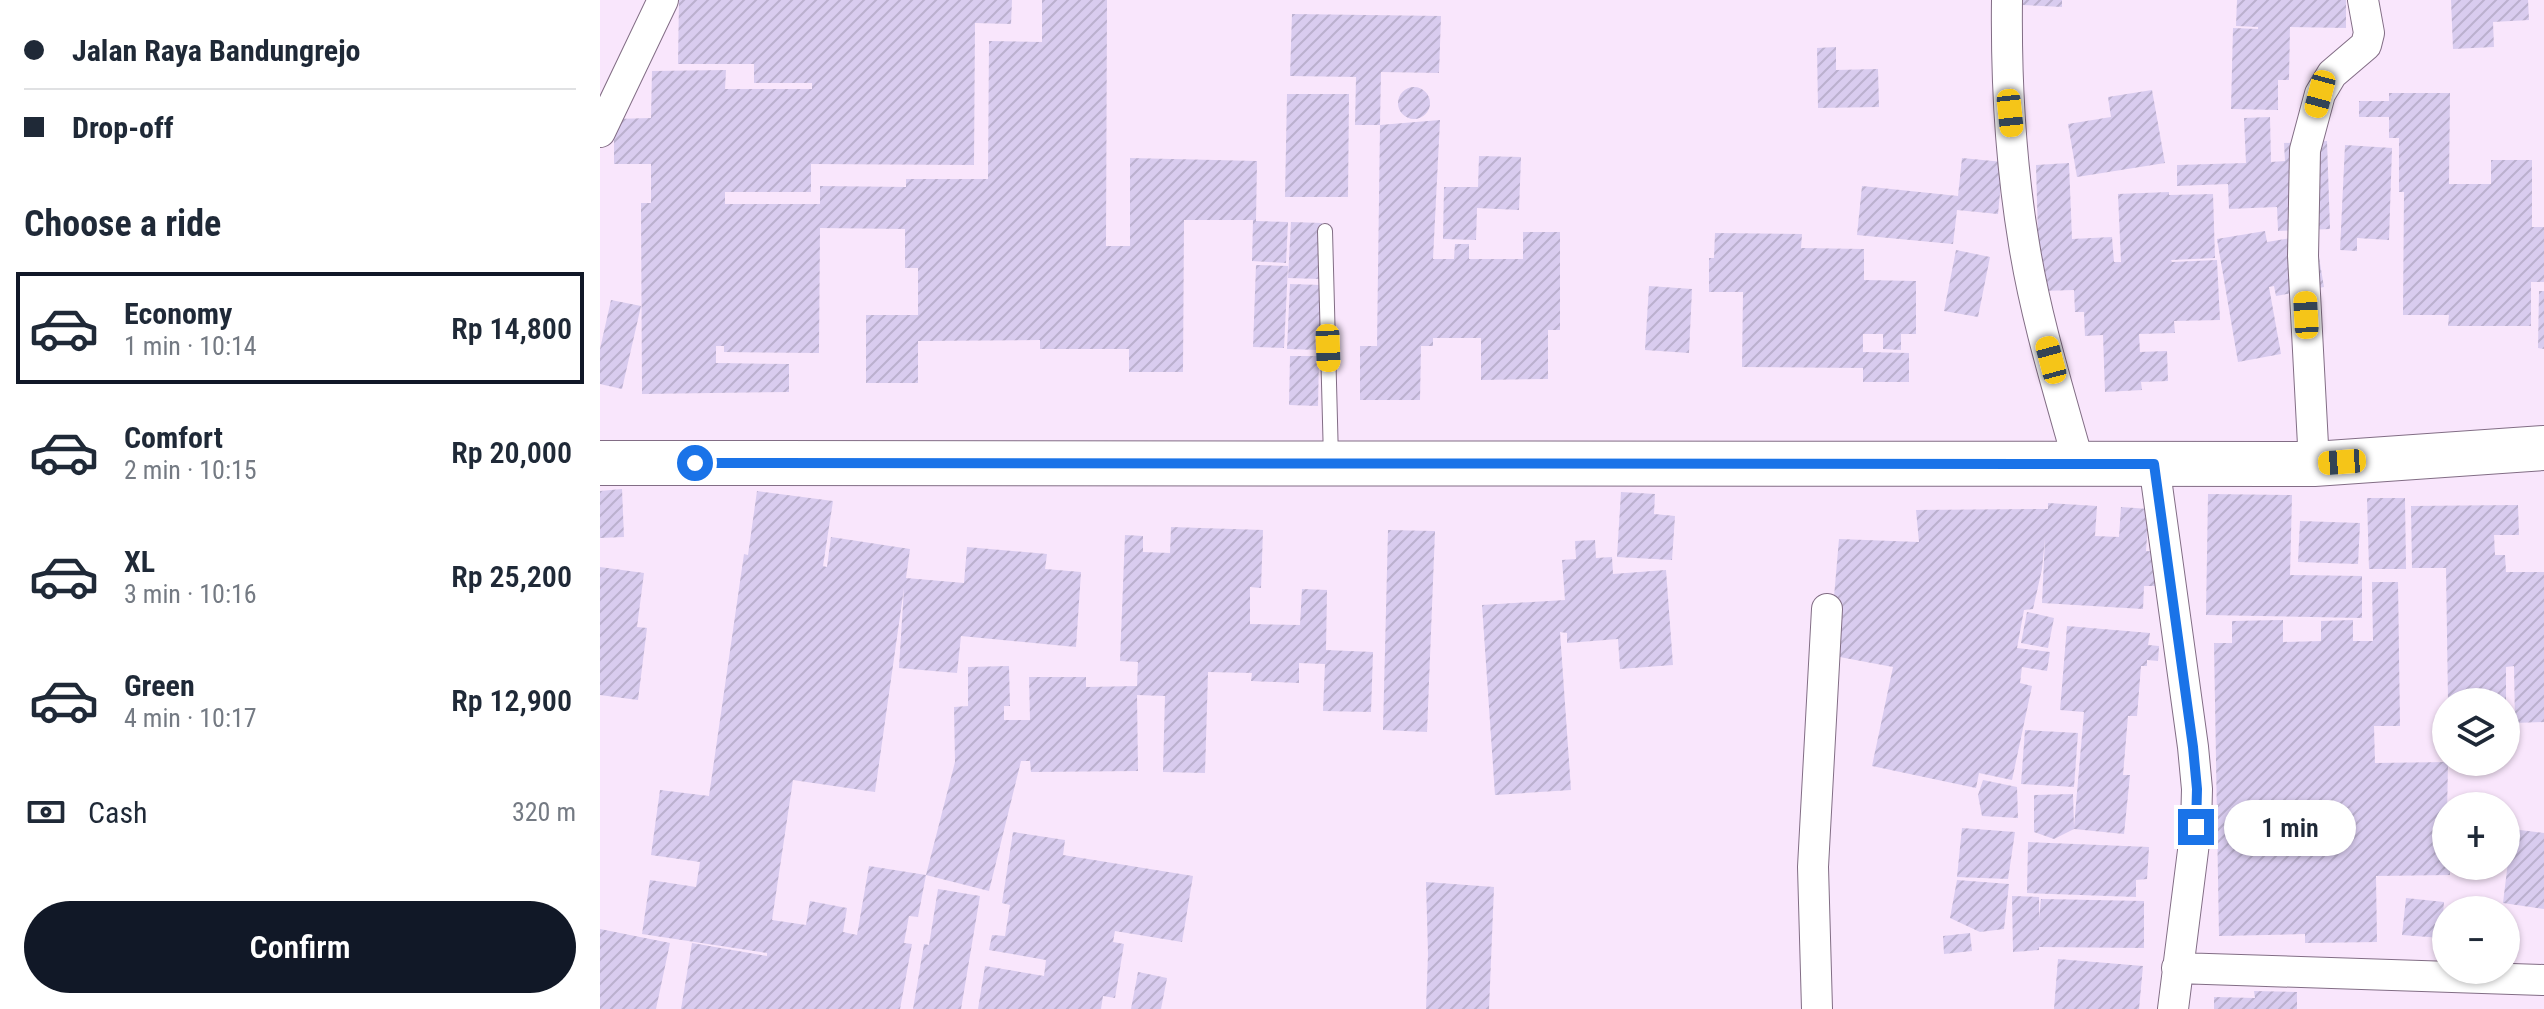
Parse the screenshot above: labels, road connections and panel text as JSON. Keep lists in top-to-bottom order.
{
  "page": {
    "banner": ["Jalan Raya Bandungrejo", "Drop-off"],
    "heading": "Choose a ride",
    "list": [
      {
        "name": "Economy",
        "note": "1 min · 10:14",
        "value": "Rp 14,800"
      },
      {
        "name": "Comfort",
        "note": "2 min · 10:15",
        "value": "Rp 20,000"
      },
      {
        "name": "XL",
        "note": "3 min · 10:16",
        "value": "Rp 25,200"
      },
      {
        "name": "Green",
        "note": "4 min · 10:17",
        "value": "Rp 12,900"
      }
    ],
    "map_buttons": ["+", "−"],
    "pay": ["Cash", "320 m"],
    "bubble": "1 min",
    "buttons": "Confirm"
  }
}
